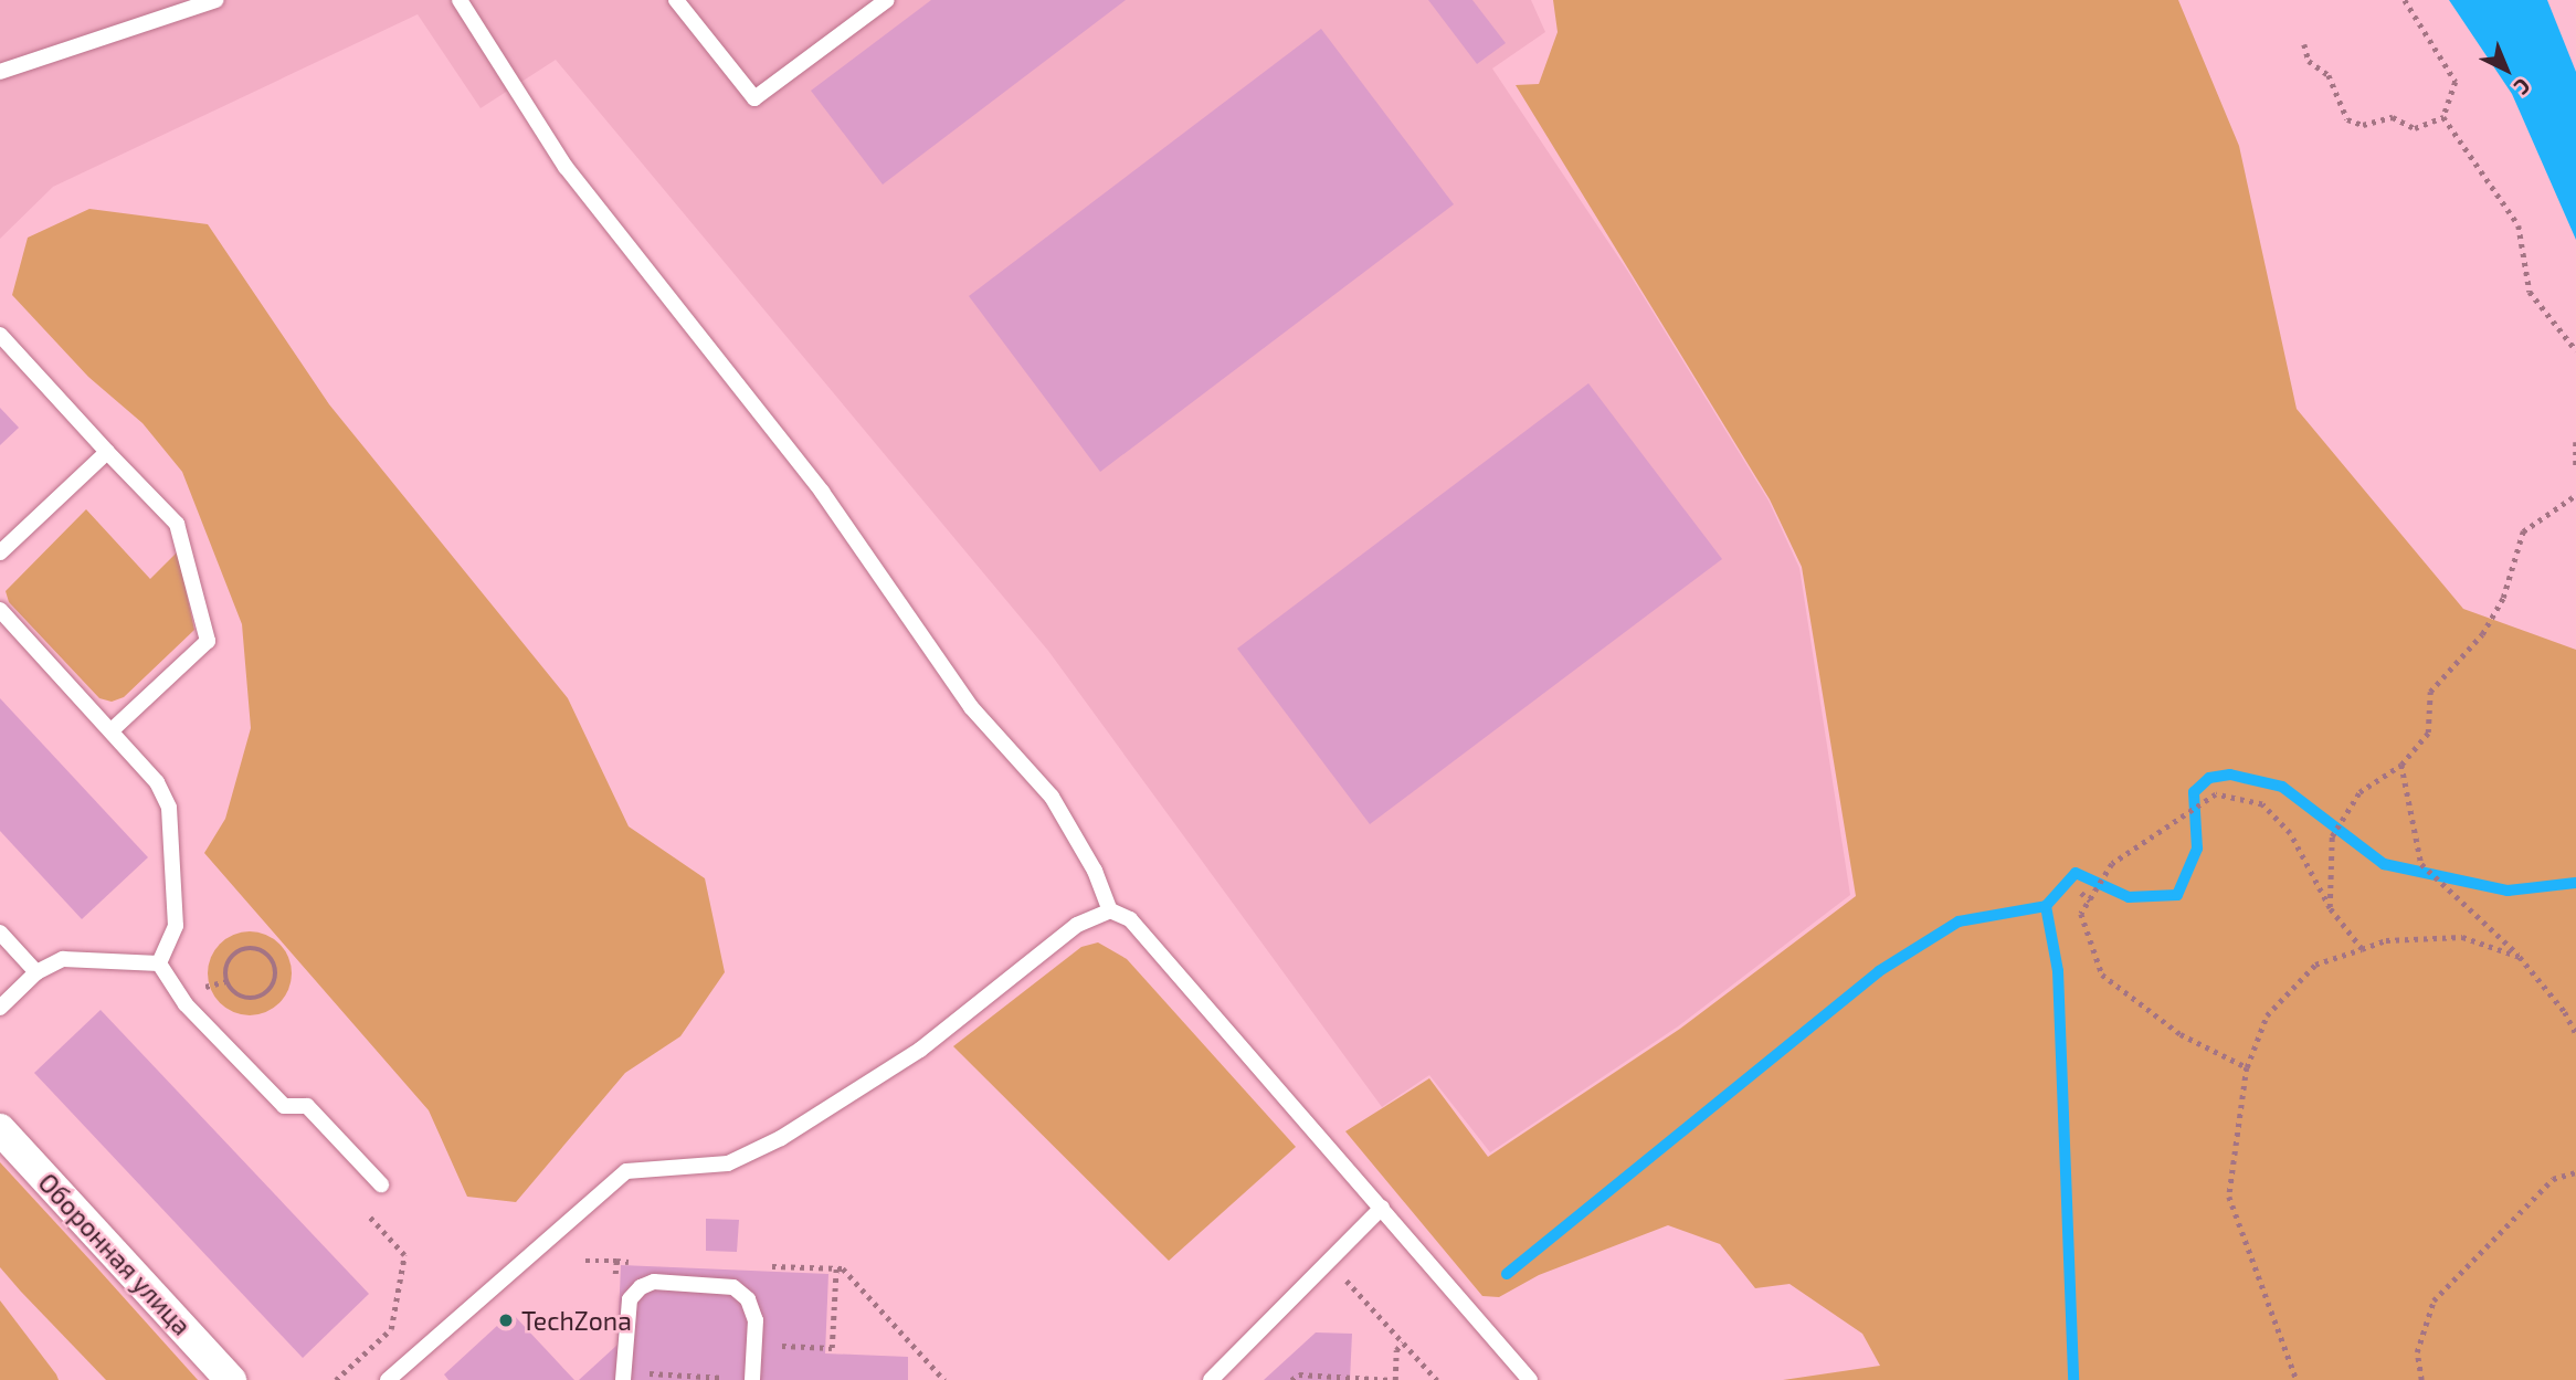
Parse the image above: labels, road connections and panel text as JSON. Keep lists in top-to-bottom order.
{
  "streets": {
    "street": ["Оборонная улица"]
  },
  "places": ["TechZona"],
  "north": "bottom right"
}
